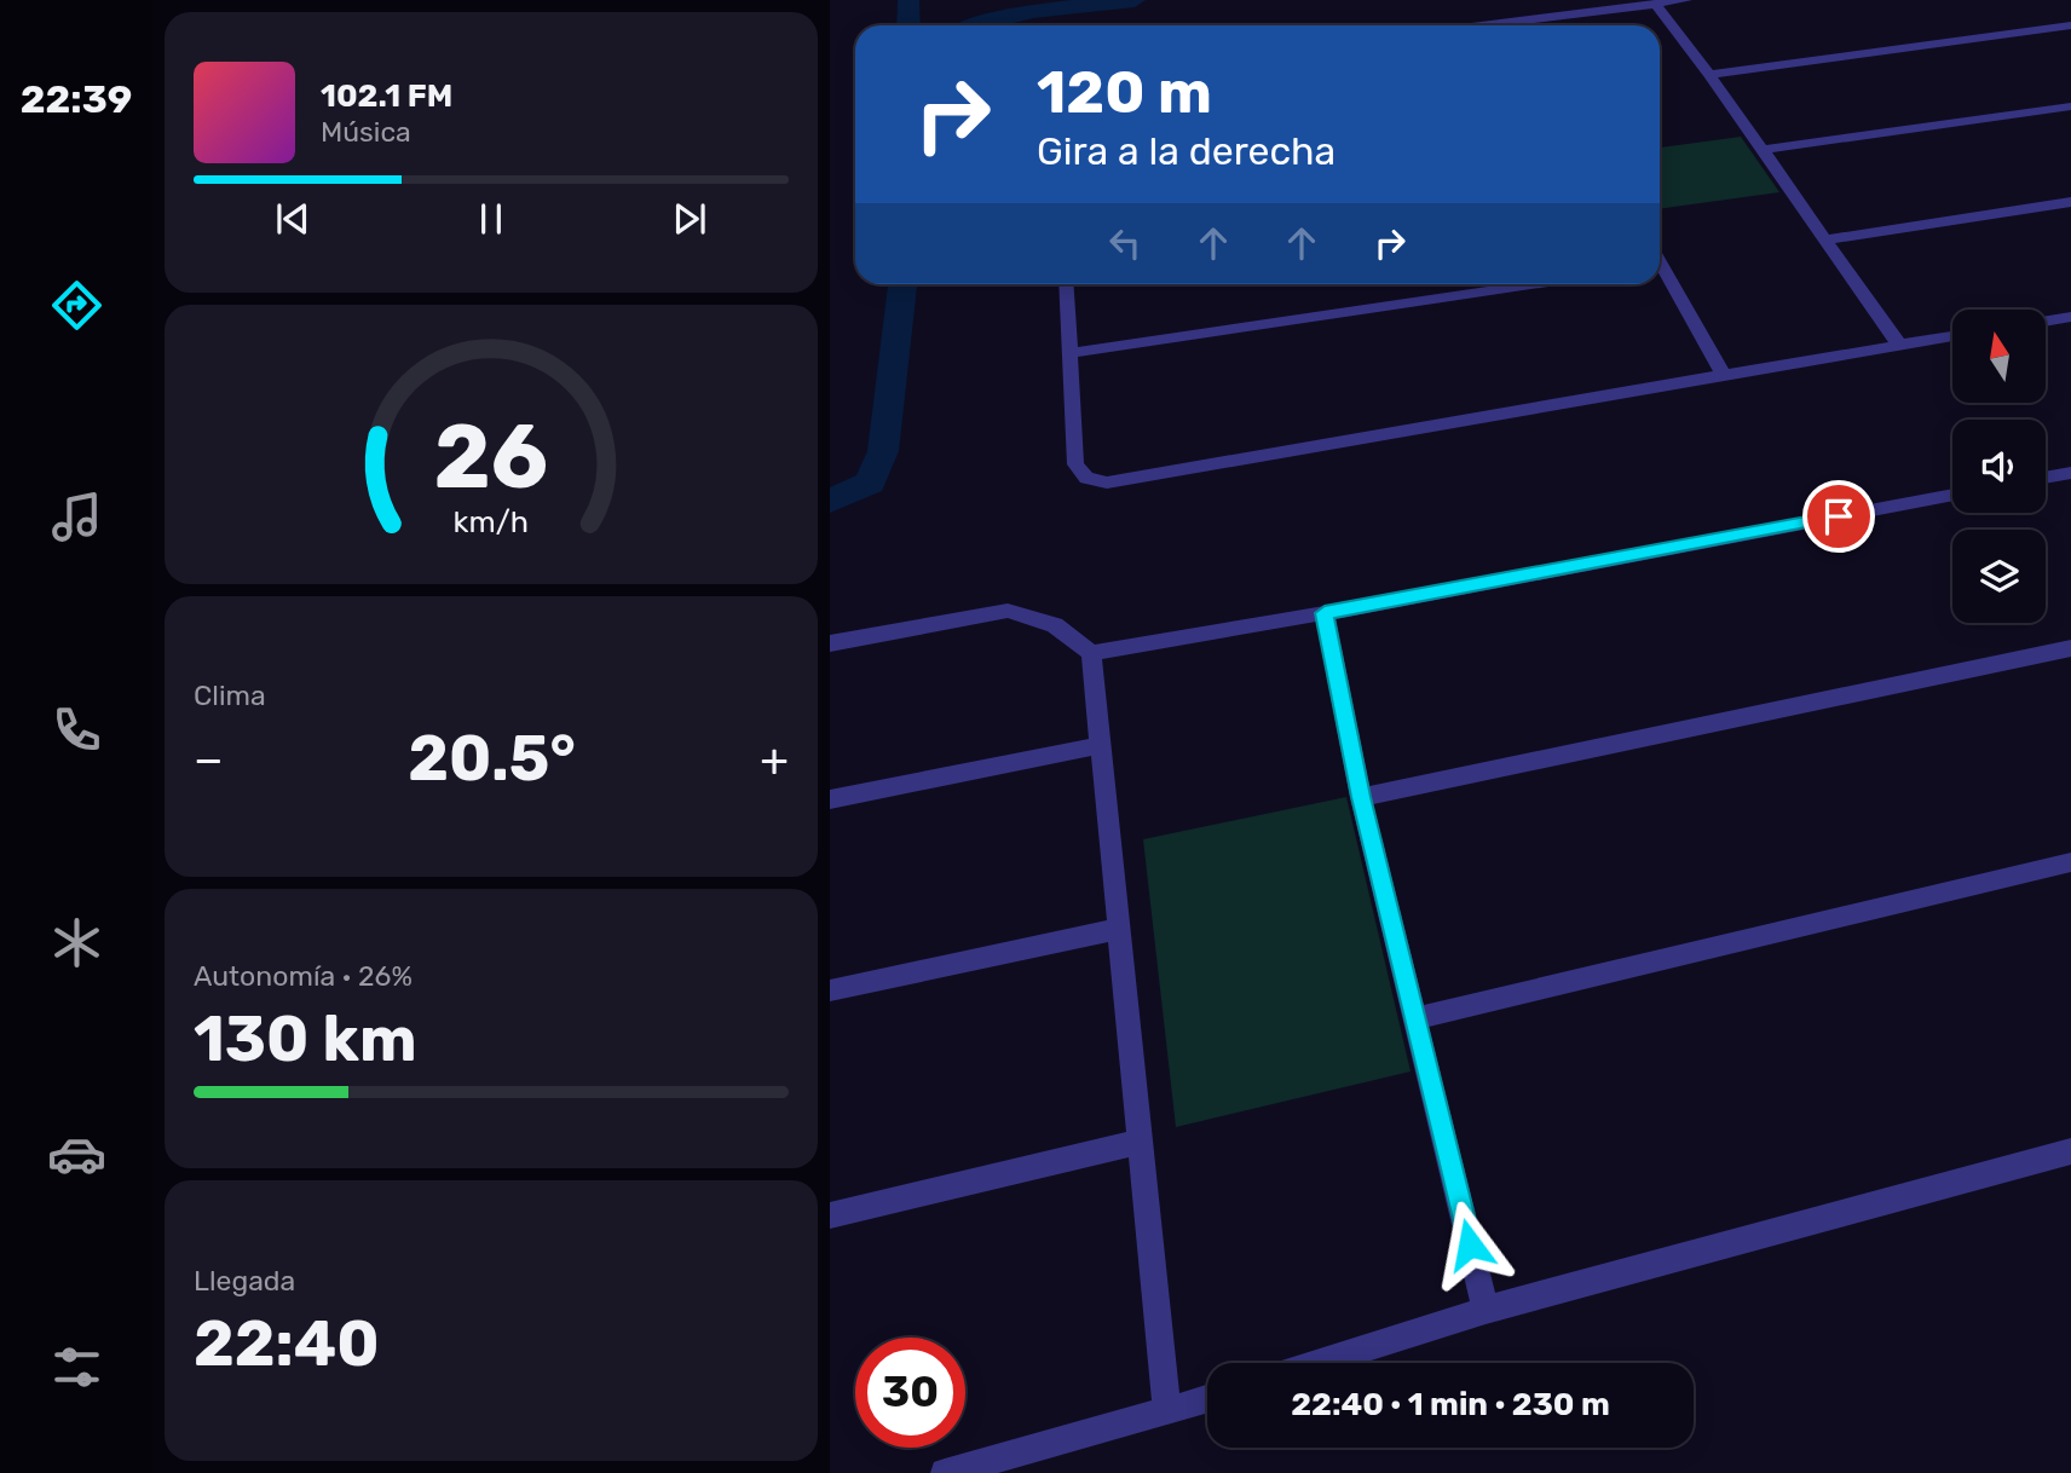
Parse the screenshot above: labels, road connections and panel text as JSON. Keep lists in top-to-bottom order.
{
  "north": "top",
  "page": {
    "tabs": "22:39",
    "turn": ["120 m", "Gira a la derecha"],
    "song": ["102.1 FM", "Música"],
    "tile": [
      "Clima",
      ["Autonomía · 26%", "130 km"],
      ["Llegada", "22:40"]
    ],
    "heat": ["−", "20.5°", "+"],
    "limit": "30",
    "trip": "22:40 · 1 min · 230 m",
    "gauge": ["26", "km/h"]
  }
}
